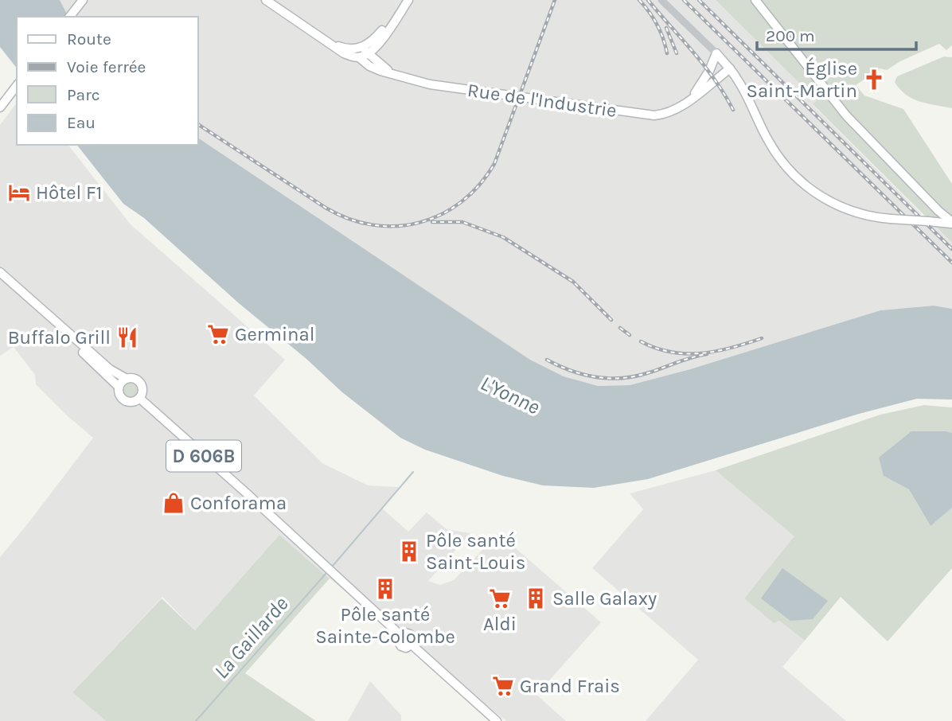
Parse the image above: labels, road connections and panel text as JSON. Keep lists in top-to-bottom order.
{
  "streets": {
    "main road": ["Rue de l'Industrie", "D 606B"]
  },
  "water": ["L'Yonne", "La Gaillarde"],
  "places": {
    "church": ["Église Saint-Martin"],
    "hotel": ["Hôtel F1"],
    "supermarket": ["Germinal", "Aldi", "Grand Frais"],
    "restaurant": ["Buffalo Grill"],
    "shop": ["Conforama"],
    "building": ["Pôle santé Saint-Louis", "Pôle santé Sainte-Colombe", "Salle Galaxy"]
  },
  "legend": [
    "Route",
    "Voie ferrée",
    "Parc",
    "Eau"
  ],
  "scale_bar": "200 m"
}
